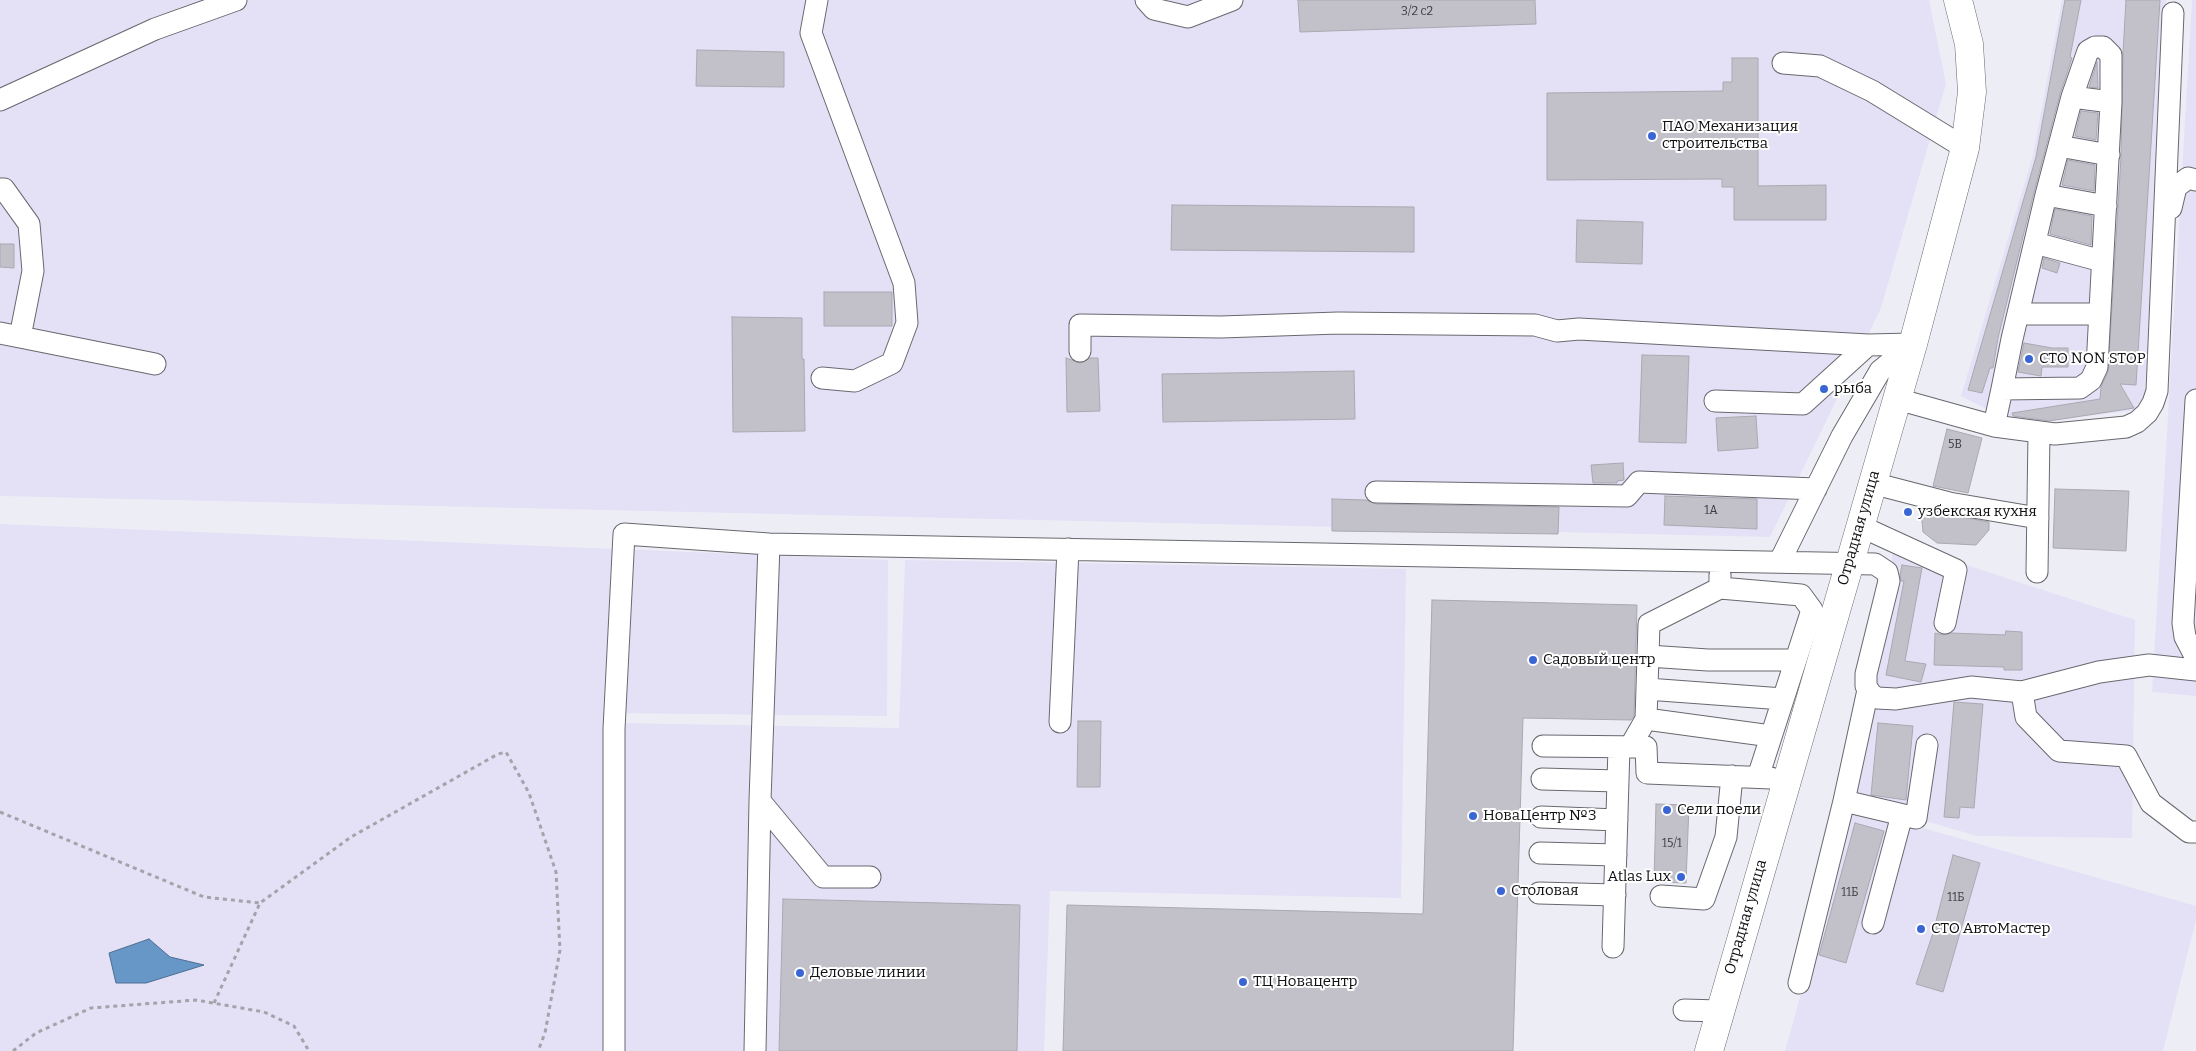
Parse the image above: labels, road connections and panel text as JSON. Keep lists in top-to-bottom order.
{
  "streets": {
    "main road": ["Отрадная улица"]
  },
  "places": [
    "ПАО Механизация строительства",
    "СТО NON STOP",
    "рыба",
    "узбекская кухня",
    "Садовый центр",
    "Сели поели",
    "НоваЦентр №3",
    "Atlas Lux",
    "Столовая",
    "СТО АвтоМастер",
    "Деловые линии",
    "ТЦ Новацентр"
  ],
  "house_numbers": [
    "3/2 с2",
    "5В",
    "1А",
    "15/1",
    "11Б",
    "11Б"
  ]
}
